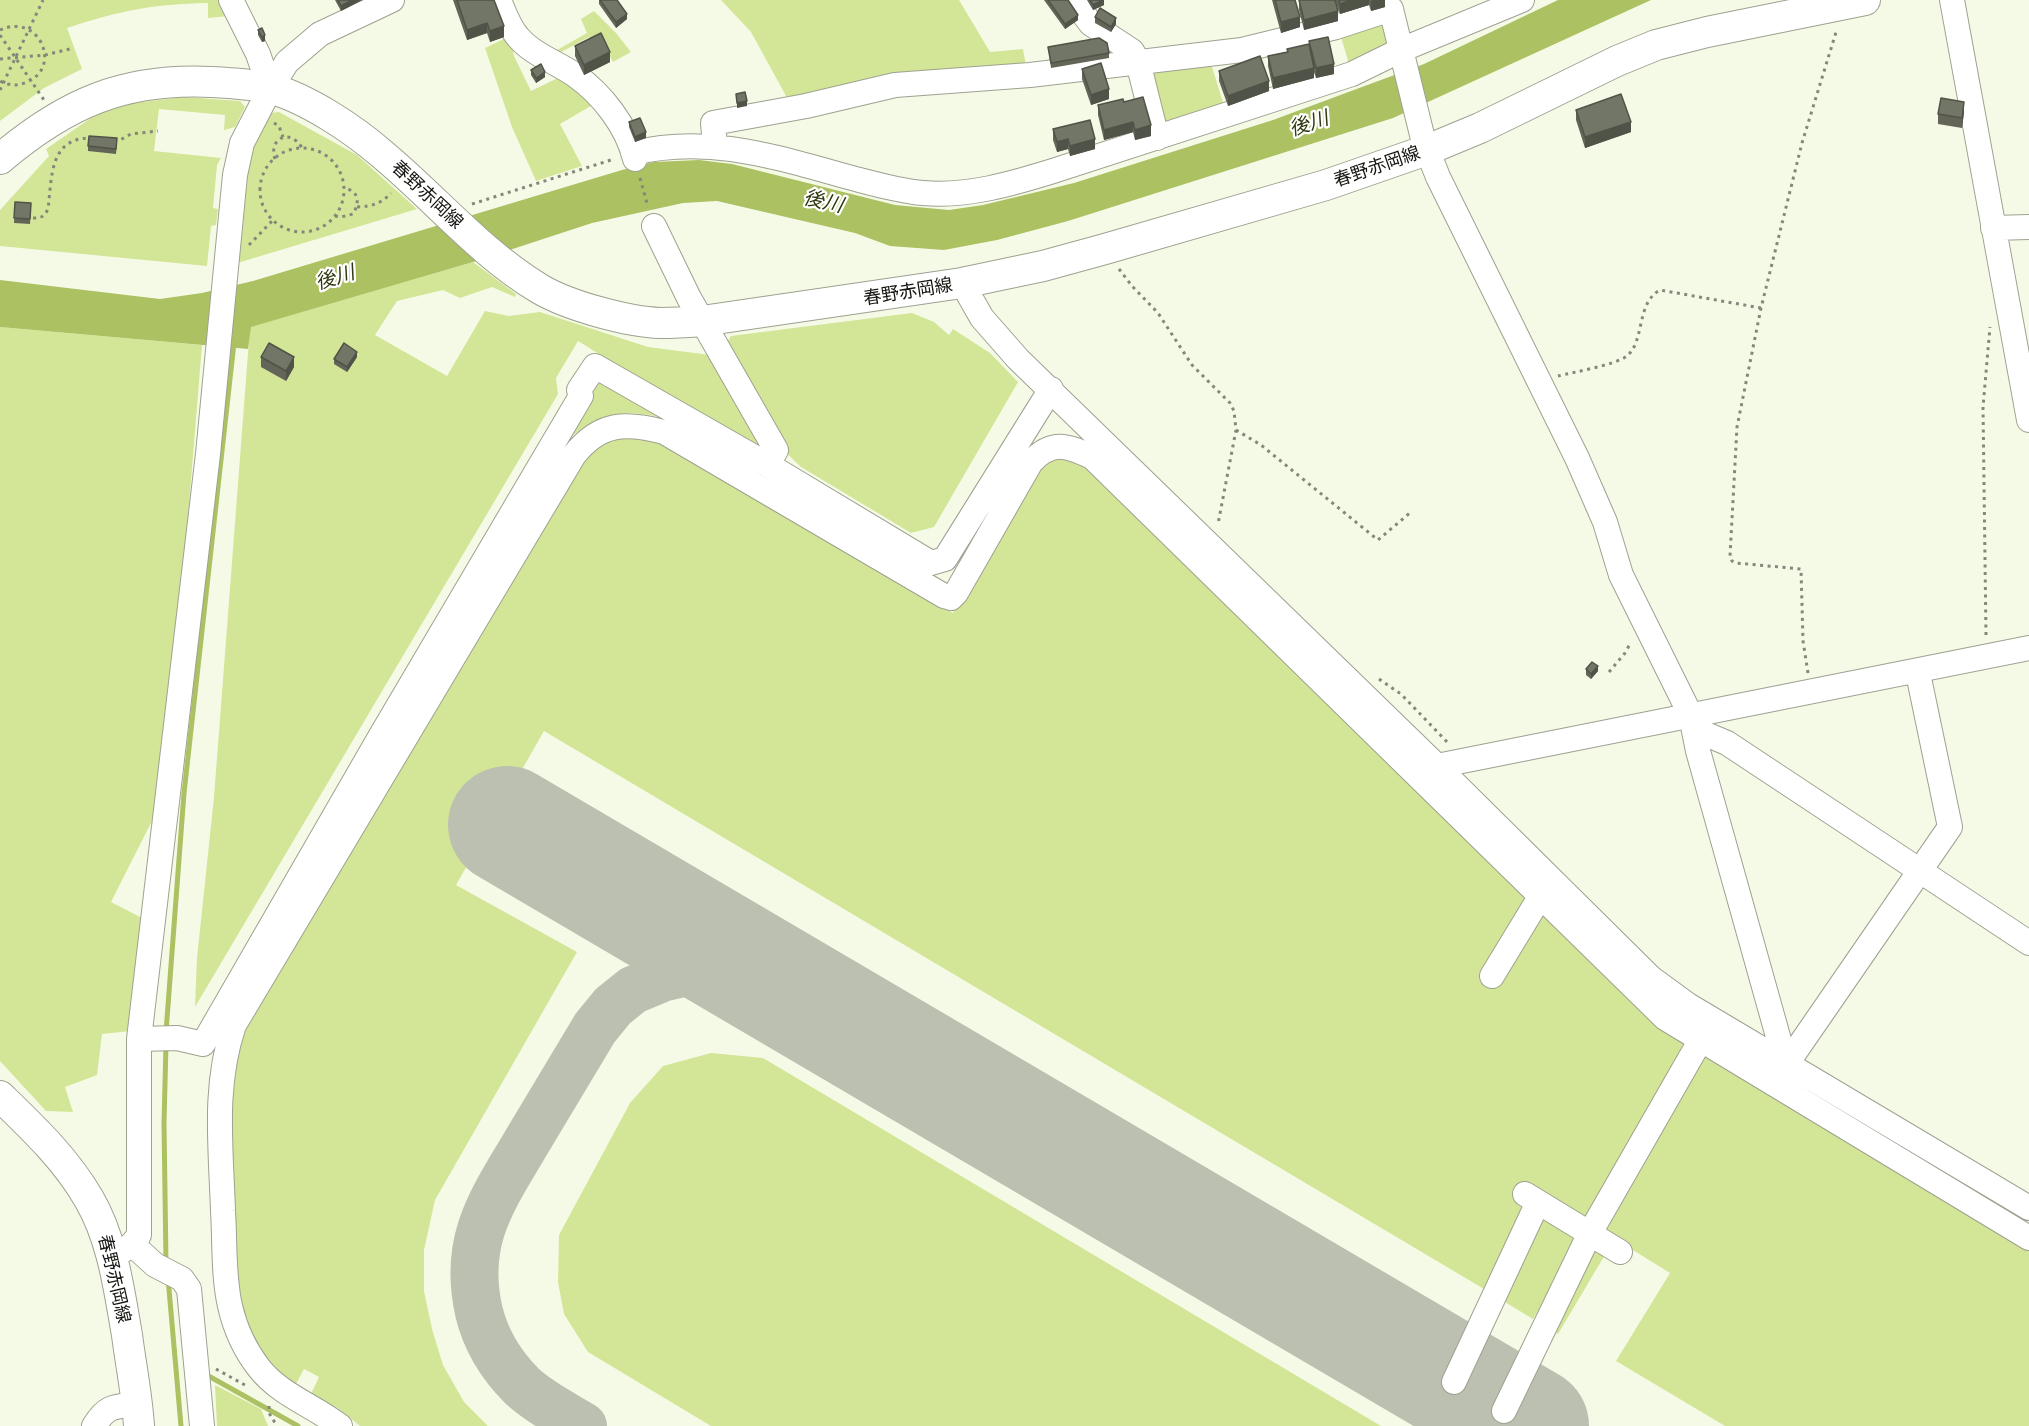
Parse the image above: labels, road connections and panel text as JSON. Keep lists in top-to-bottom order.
{
  "streets": {
    "main road": ["春野赤岡線"]
  },
  "water": ["後川"]
}
